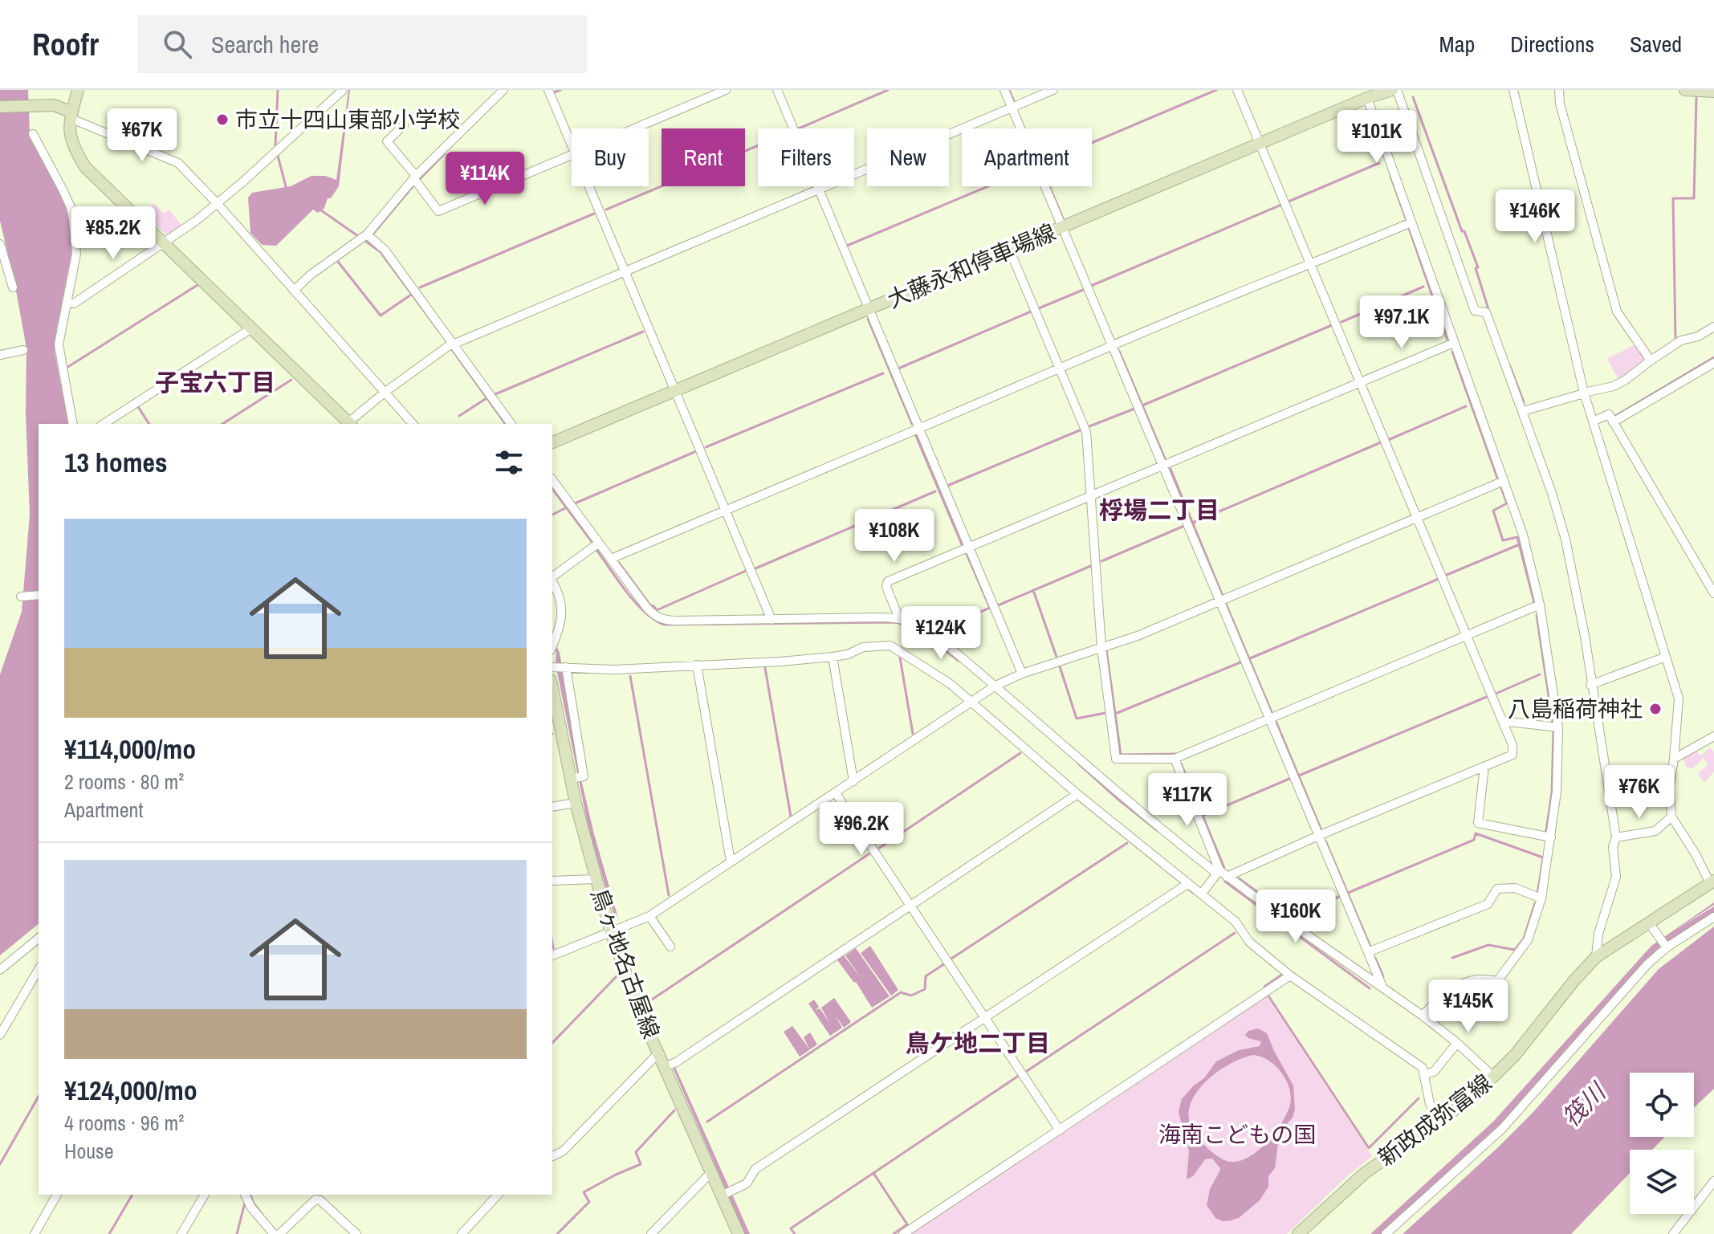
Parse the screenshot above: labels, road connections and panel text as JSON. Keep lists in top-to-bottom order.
{
  "streets": {
    "main road": ["大藤永和停車場線", "鳥ヶ地名古屋線", "新政成弥富線"]
  },
  "districts": ["子宝六丁目", "桴場二丁目", "鳥ケ地二丁目"],
  "water": ["筏川"],
  "parks": ["海南こどもの国"],
  "places": ["市立十四山東部小学校", "八島稲荷神社"],
  "page": {
    "header": "Roofr",
    "search": "Search here",
    "nav": ["Map", "Directions", "Saved"],
    "price": [
      "¥67K",
      "¥101K",
      "¥114K",
      "¥146K",
      "¥85.2K",
      "¥97.1K",
      "¥108K",
      "¥124K",
      "¥76K",
      "¥117K",
      "¥96.2K",
      "¥160K",
      "¥145K"
    ],
    "chip": [
      "Buy",
      "Rent",
      "Filters",
      "New",
      "Apartment"
    ],
    "heading": "13 homes",
    "list": [
      {
        "name": "¥114,000/mo",
        "note": "2 rooms · 80 m² · Apartment"
      },
      {
        "name": "¥124,000/mo",
        "note": "4 rooms · 96 m² · House"
      }
    ]
  }
}
